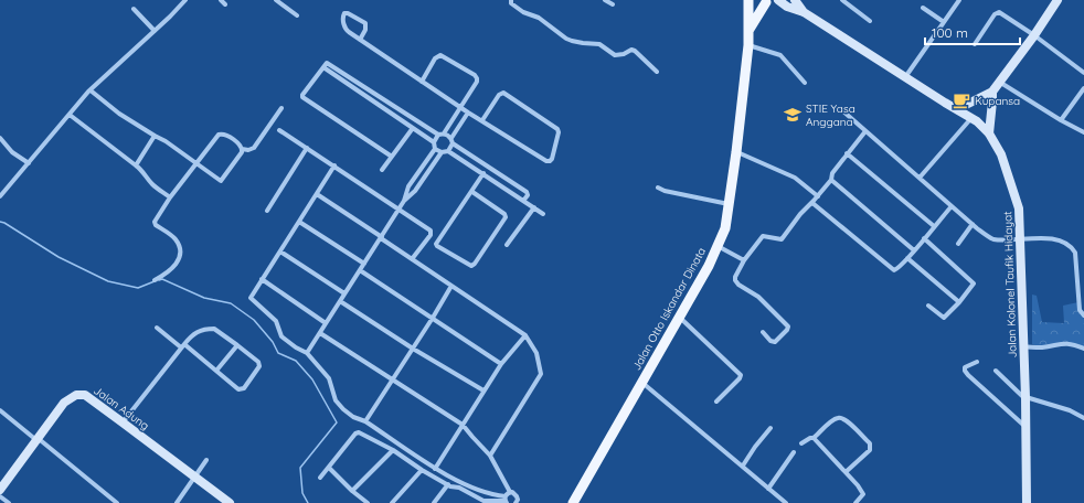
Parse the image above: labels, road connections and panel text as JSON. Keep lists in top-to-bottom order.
{
  "streets": {
    "main road": ["Jalan Kolonel Taufik Hidayat", "Jalan Otto Iskandar Dinata", "Jalan Adung"]
  },
  "places": {
    "cafe": ["Kupansa"],
    "school or university": ["STIE Yasa Anggana"]
  },
  "scale_bar": "100 m"
}
